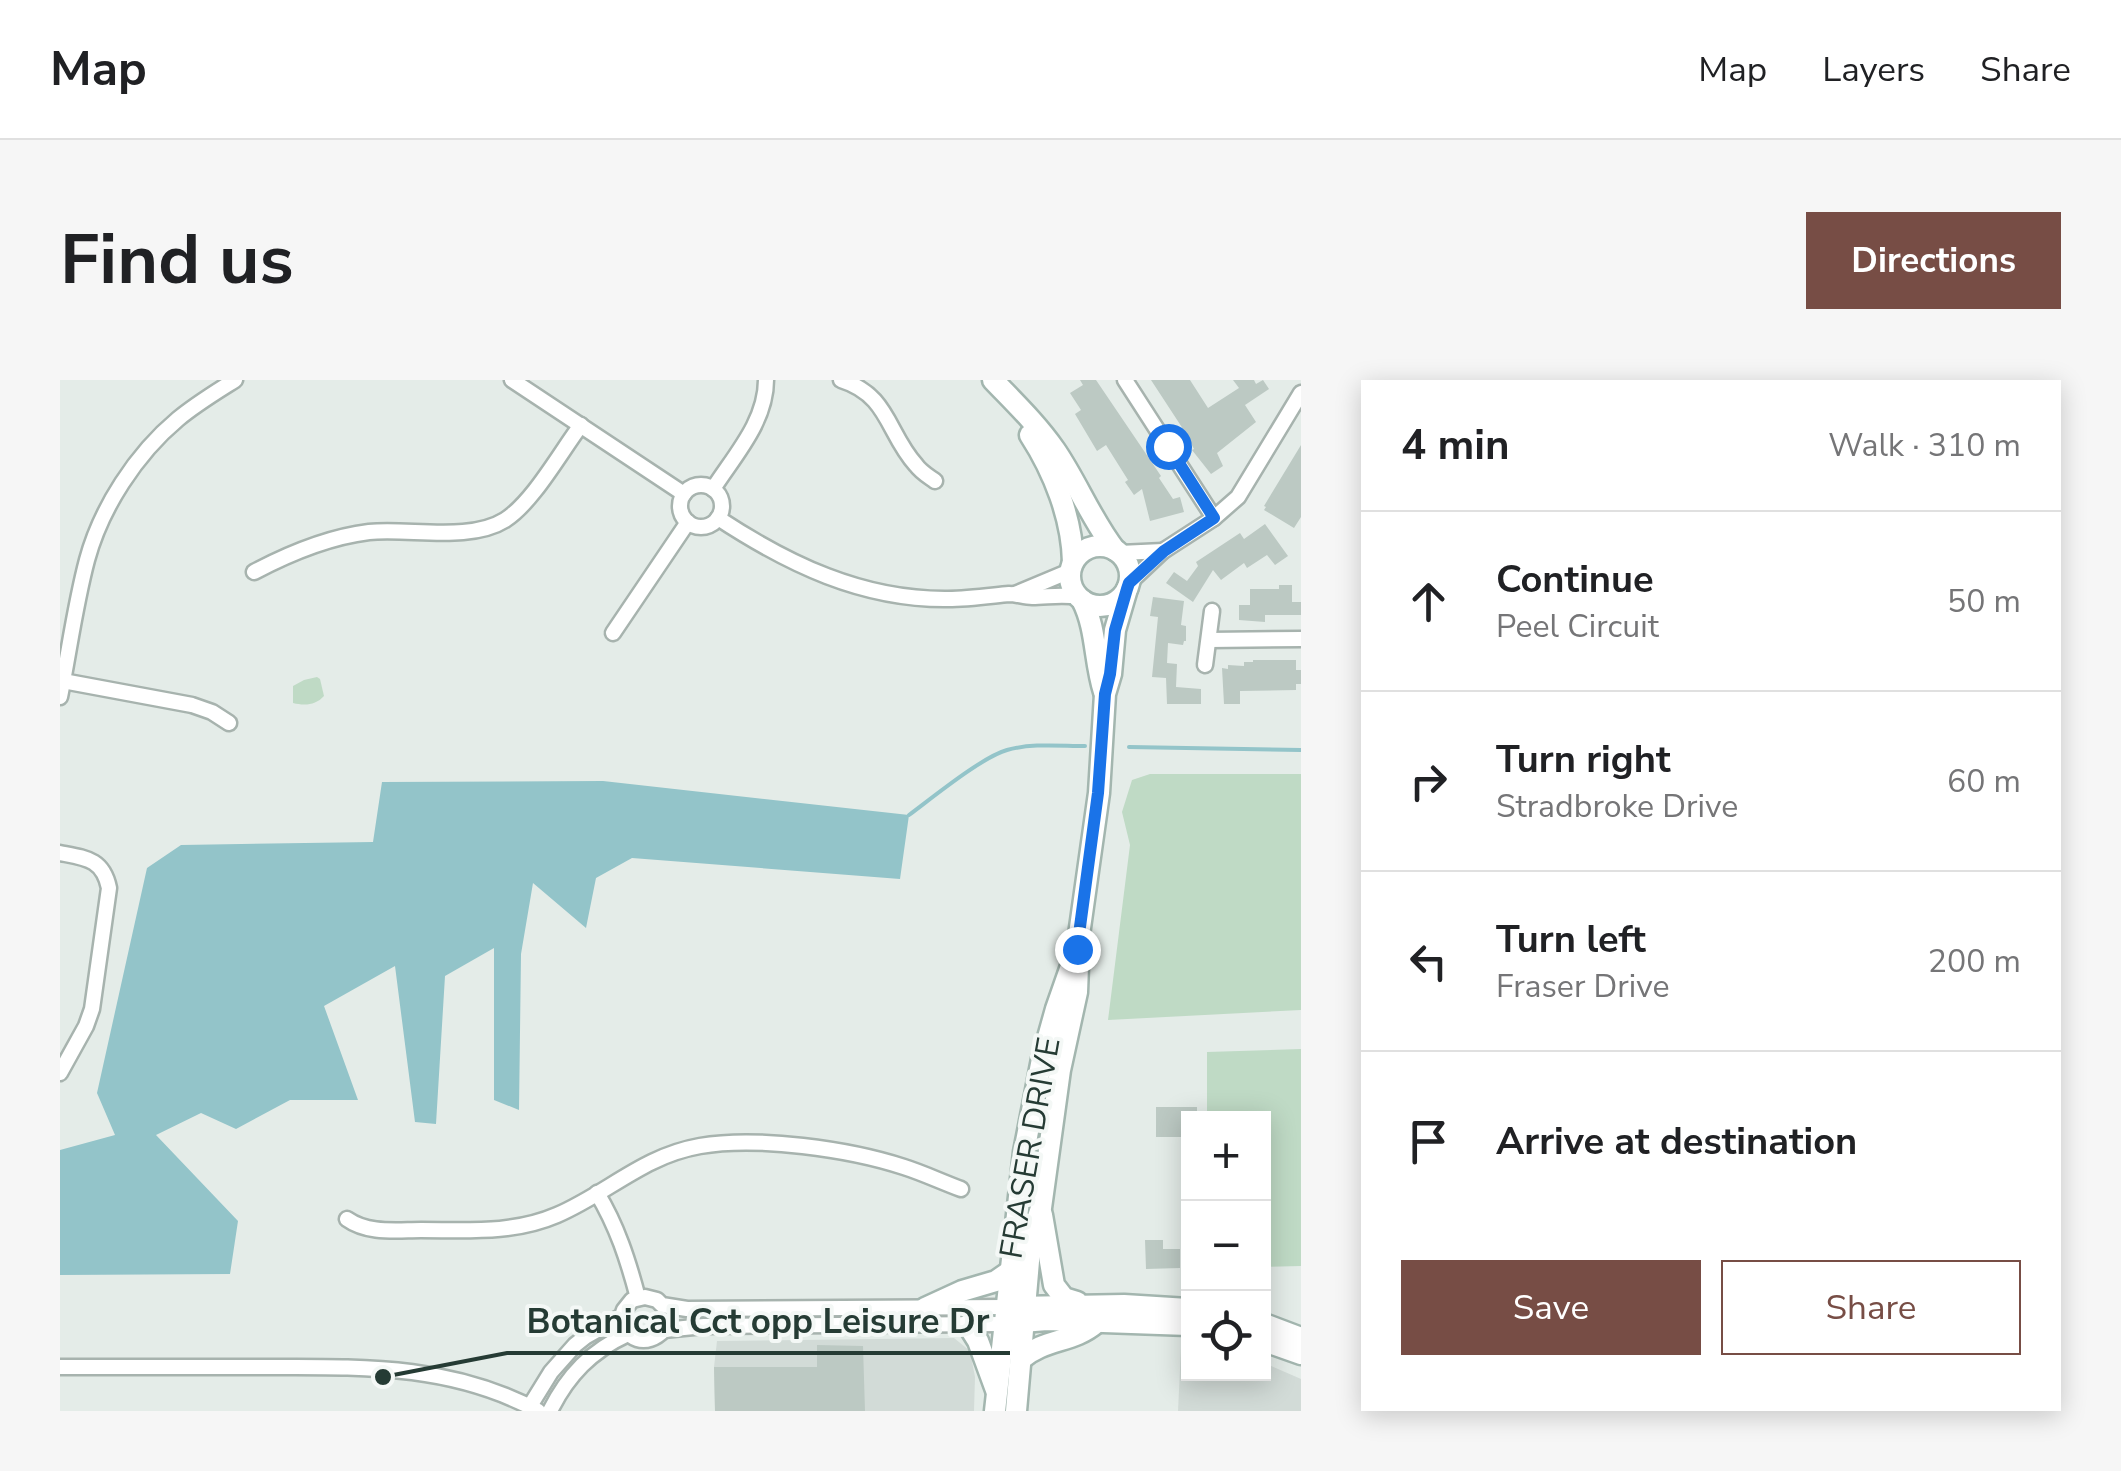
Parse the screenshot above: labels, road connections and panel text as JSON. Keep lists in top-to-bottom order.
{
  "streets": {
    "street": ["FRASER DRIVE"]
  },
  "places": ["Botanical Cct opp Leisure Dr"],
  "page": {
    "header": "Map",
    "nav": ["Map", "Layers", "Share"],
    "title": "Find us",
    "buttons": [
      "Directions",
      ["Save", "Share"]
    ],
    "heading": ["4 min", "Walk · 310 m"],
    "list": [
      ["Continue", "Peel Circuit", "50 m"],
      ["Turn right", "Stradbroke Drive", "60 m"],
      ["Turn left", "Fraser Drive", "200 m"],
      "Arrive at destination"
    ],
    "map_buttons": ["+", "−"]
  }
}
